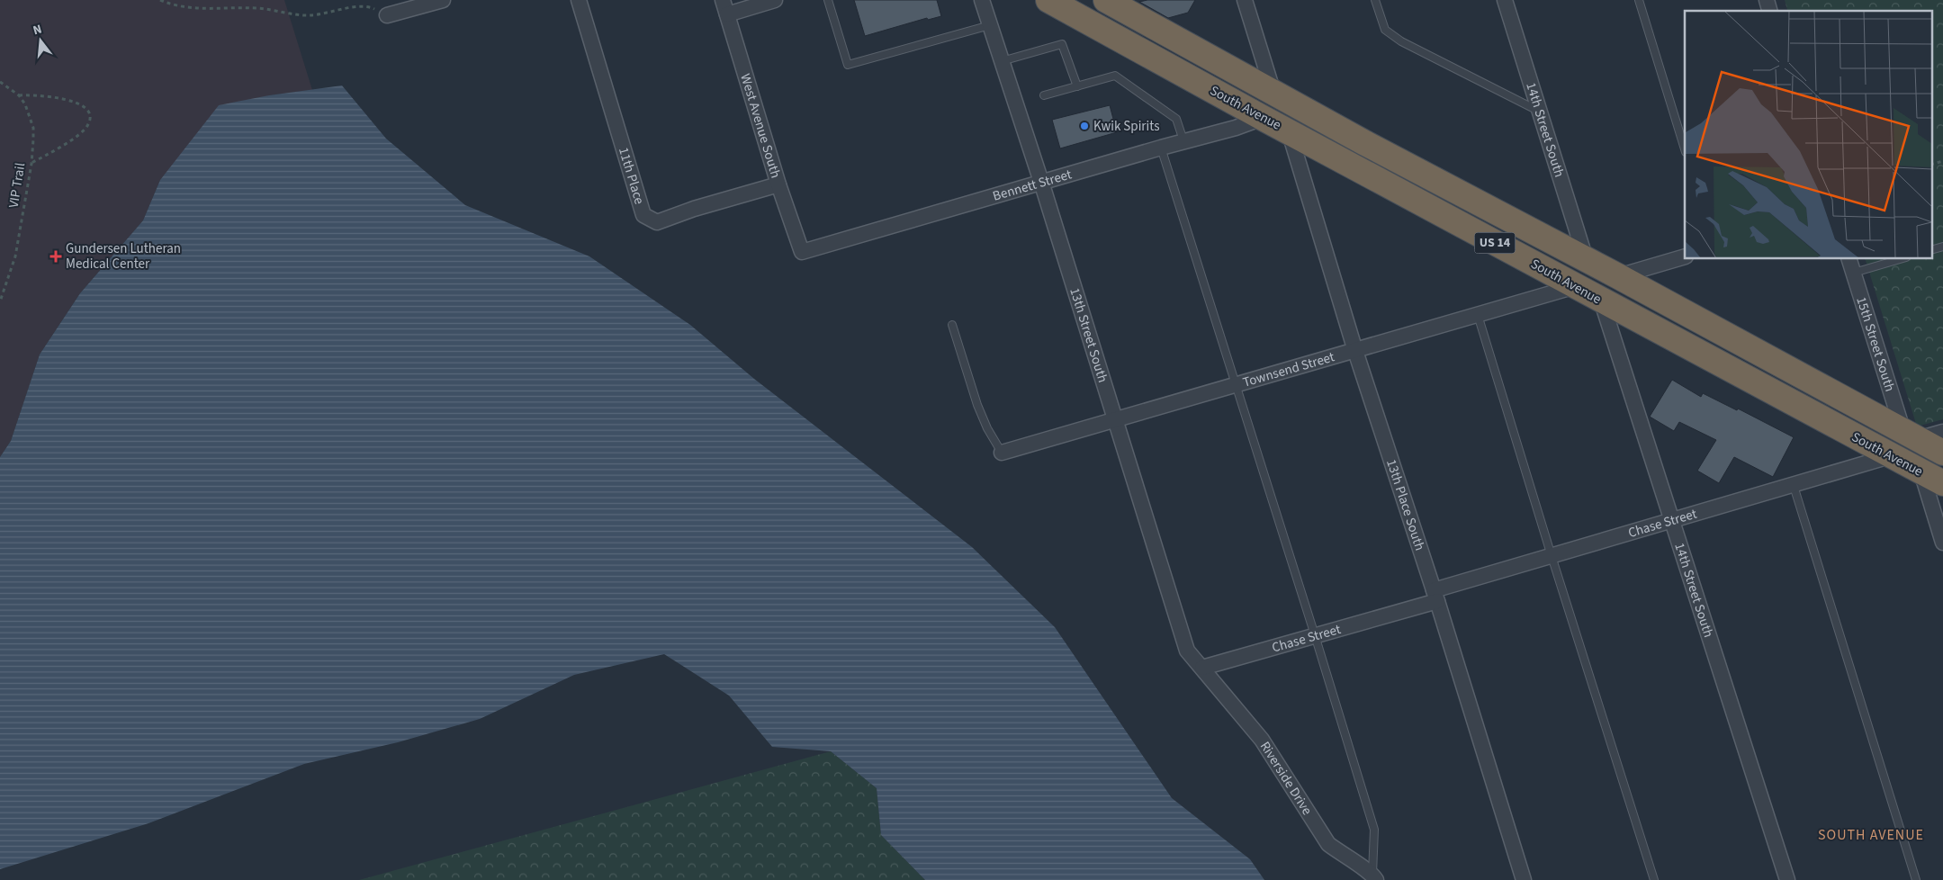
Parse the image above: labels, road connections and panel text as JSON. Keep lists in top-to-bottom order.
{
  "streets": {
    "highway": ["South Avenue", "US 14"],
    "street": [
      "West Avenue South",
      "14th Street South",
      "11th Place",
      "Bennett Street",
      "13th Street South",
      "15th Street South",
      "Townsend Street",
      "13th Place South",
      "Chase Street",
      "Riverside Drive"
    ],
    "path": ["VIP Trail"]
  },
  "crossings": [
    ["South Avenue", "14th Street South"],
    ["South Avenue", "Bennett Street"],
    ["South Avenue", "15th Street South"],
    ["South Avenue", "Townsend Street"],
    ["South Avenue", "13th Place South"],
    ["South Avenue", "Chase Street"],
    ["West Avenue South", "11th Place"],
    ["West Avenue South", "Bennett Street"],
    ["14th Street South", "Chase Street"],
    ["Bennett Street", "13th Street South"],
    ["13th Street South", "Townsend Street"],
    ["13th Street South", "Chase Street"],
    ["13th Street South", "Riverside Drive"],
    ["Townsend Street", "13th Place South"],
    ["13th Place South", "Chase Street"],
    ["Chase Street", "Riverside Drive"]
  ],
  "districts": ["SOUTH AVENUE"],
  "places": {
    "other": ["Kwik Spirits"],
    "health": ["Gundersen Lutheran Medical Center"]
  },
  "north": "top"
}
